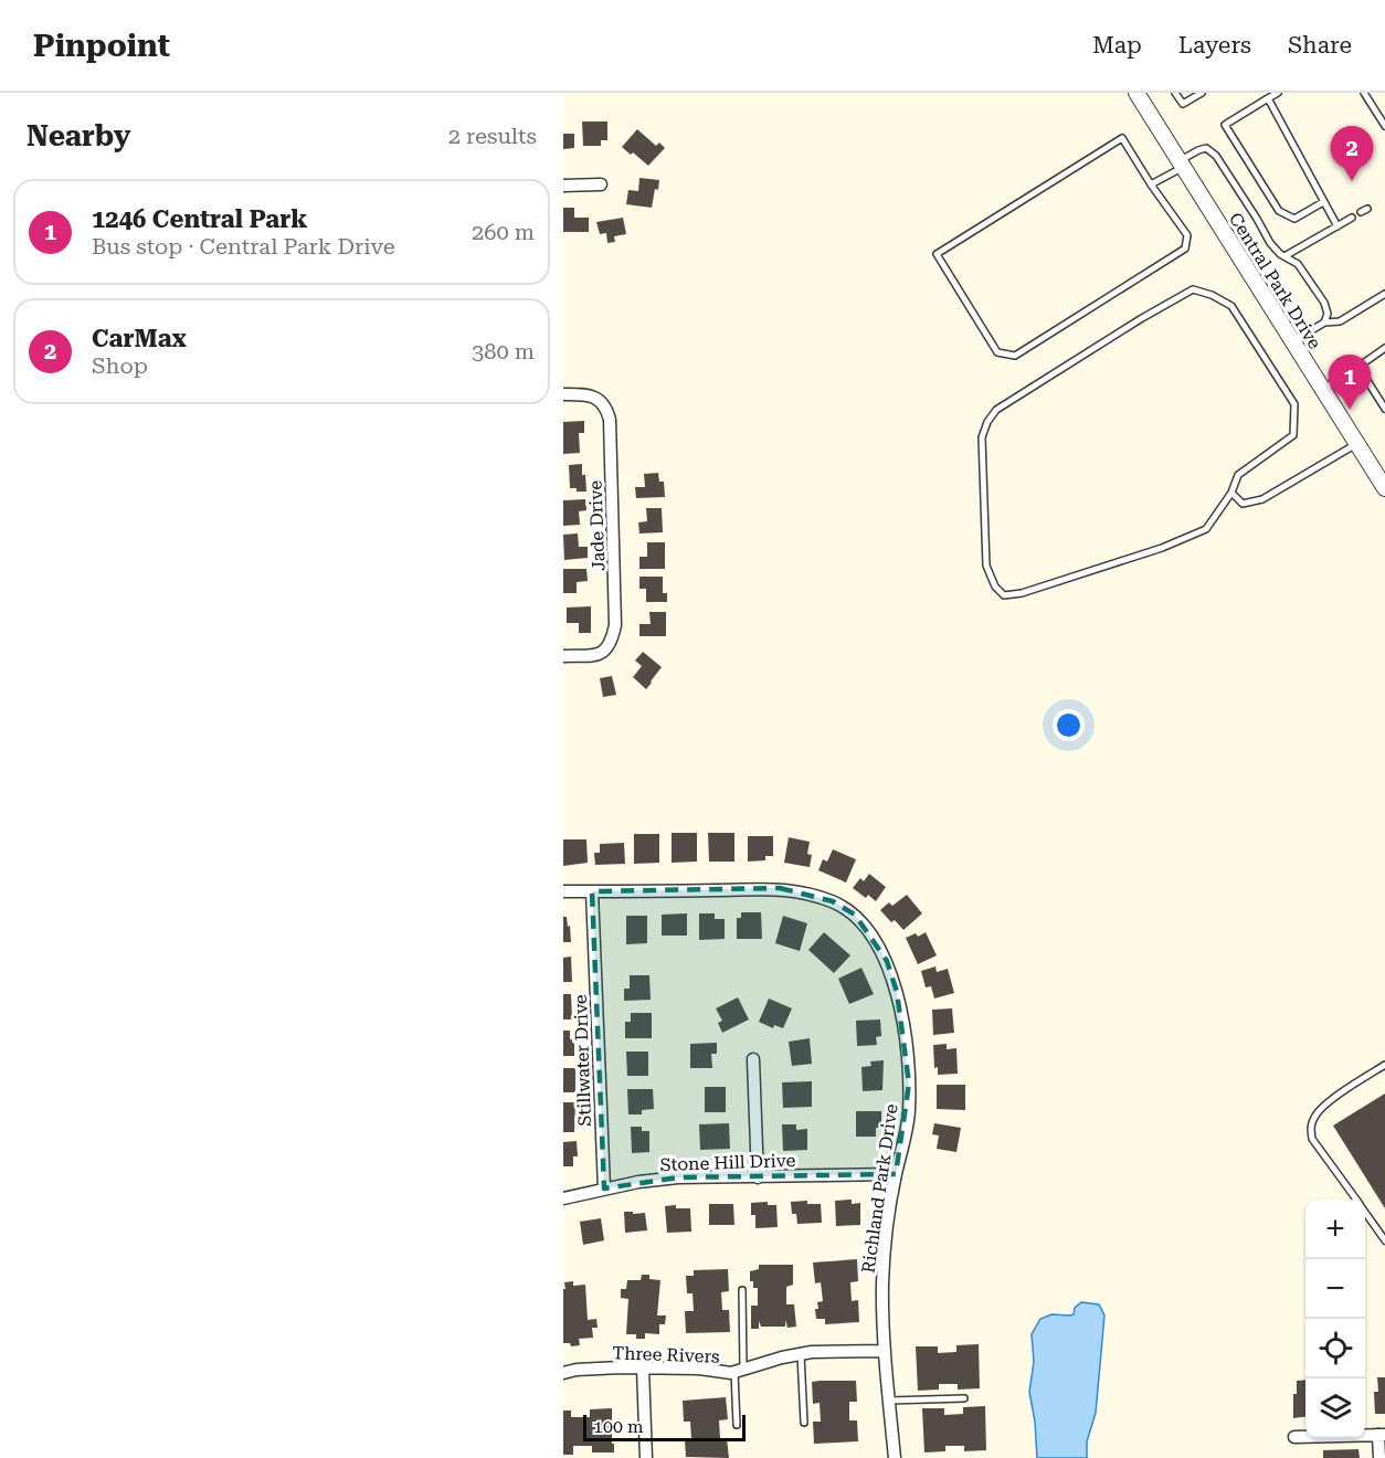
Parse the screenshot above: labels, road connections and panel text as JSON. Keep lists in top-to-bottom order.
{
  "streets": {
    "street": [
      "Central Park Drive",
      "Jade Drive",
      "Stillwater Drive",
      "Stone Hill Drive",
      "Richland Park Drive",
      "Three Rivers"
    ]
  },
  "crossings": [
    ["Stillwater Drive", "Stone Hill Drive"],
    ["Stillwater Drive", "Richland Park Drive"],
    ["Stone Hill Drive", "Richland Park Drive"],
    ["Richland Park Drive", "Three Rivers"]
  ],
  "scale_bar": "100 m",
  "page": {
    "header": "Pinpoint",
    "nav": ["Map", "Layers", "Share"],
    "heading": ["Nearby", "2 results"],
    "pins": ["2", "1"],
    "list": [
      {
        "mark": "1",
        "name": "1246 Central Park",
        "note": "Bus stop · Central Park Drive",
        "value": "260 m"
      },
      {
        "mark": "2",
        "name": "CarMax",
        "note": "Shop",
        "value": "380 m"
      }
    ],
    "map_buttons": ["+", "−"],
    "scale": "100 m"
  }
}
